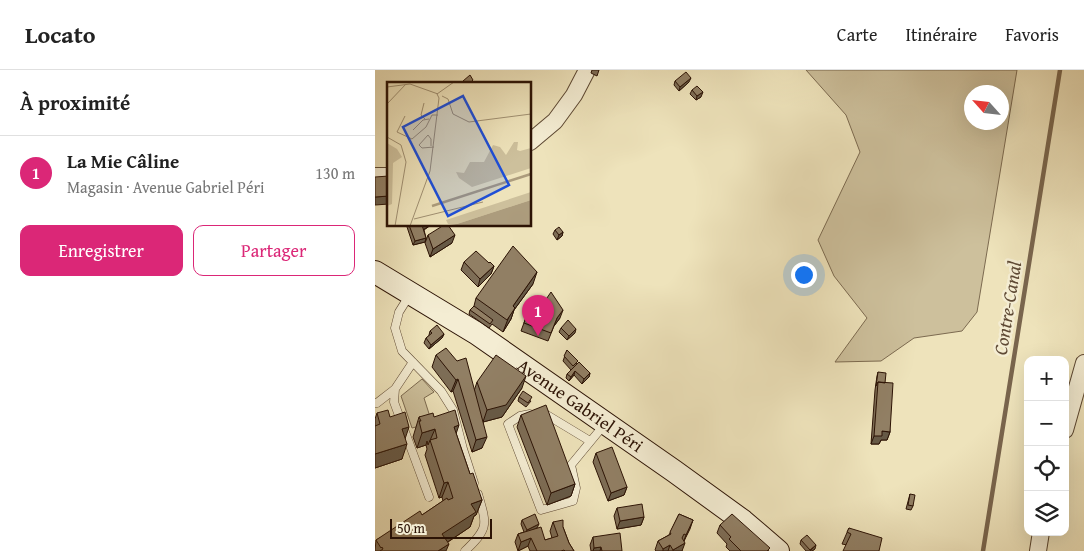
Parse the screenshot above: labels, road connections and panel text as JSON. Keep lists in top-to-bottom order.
{
  "streets": {
    "main road": ["Avenue Gabriel Péri"]
  },
  "water": ["Contre-Canal"],
  "scale_bar": "50 m",
  "north": "top left",
  "page": {
    "header": "Locato",
    "nav": ["Carte", "Itinéraire", "Favoris"],
    "heading": "À proximité",
    "list": [
      {
        "mark": "1",
        "name": "La Mie Câline",
        "note": "Magasin · Avenue Gabriel Péri",
        "value": "130 m"
      }
    ],
    "buttons": ["Enregistrer", "Partager"],
    "pins": "1",
    "map_buttons": ["+", "−"],
    "scale": "50 m"
  }
}
